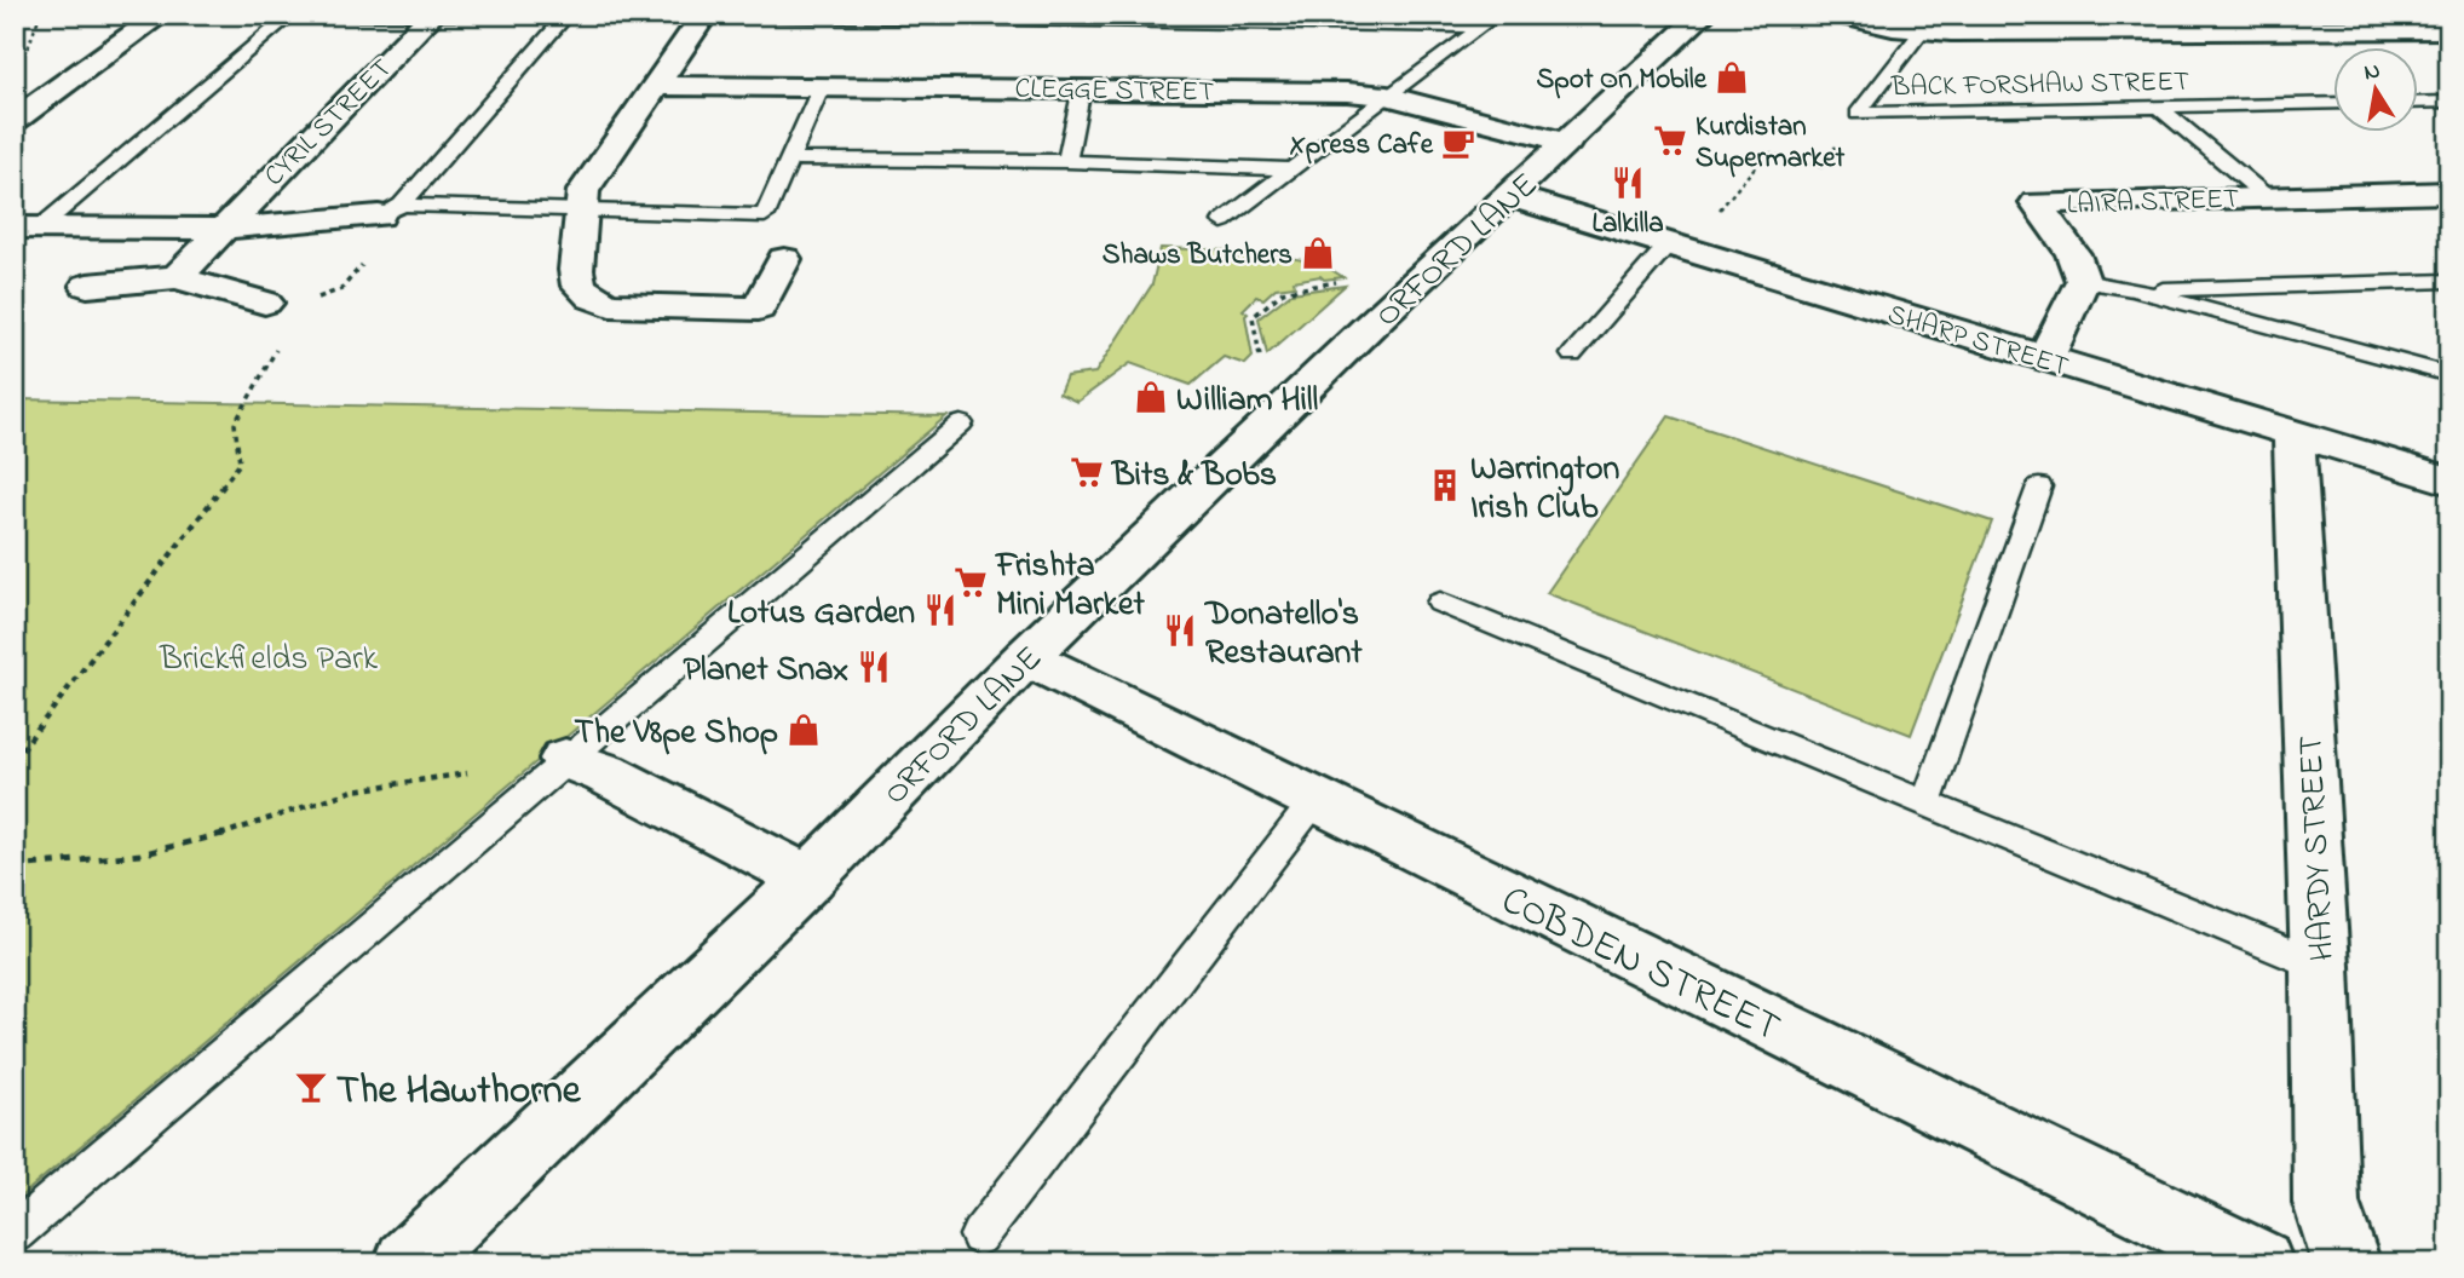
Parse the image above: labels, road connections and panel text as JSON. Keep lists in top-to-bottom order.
{
  "streets": {
    "street": [
      "CLEGGE STREET",
      "CYRIL STREET",
      "LAIRA STREET",
      "ORFORD LANE",
      "SHARP STREET",
      "HARDY STREET",
      "COBDEN STREET"
    ],
    "lane": ["BACK FORSHAW STREET"]
  },
  "crossings": [
    ["CLEGGE STREET", "ORFORD LANE"],
    ["ORFORD LANE", "SHARP STREET"],
    ["ORFORD LANE", "COBDEN STREET"],
    ["SHARP STREET", "HARDY STREET"]
  ],
  "parks": ["Brickfields Park"],
  "places": {
    "shop": [
      "Spot On Mobile",
      "Shaws Butchers",
      "William Hill",
      "The V8pe Shop"
    ],
    "supermarket": ["Kurdistan Supermarket", "Bits & Bobs", "Frishta Mini Market"],
    "cafe": ["Xpress Cafe"],
    "restaurant": [
      "Lalkilla",
      "Lotus Garden",
      "Donatello's Restaurant",
      "Planet Snax"
    ],
    "building": ["Warrington Irish Club"],
    "bar": ["The Hawthorne"]
  },
  "north": "top"
}
